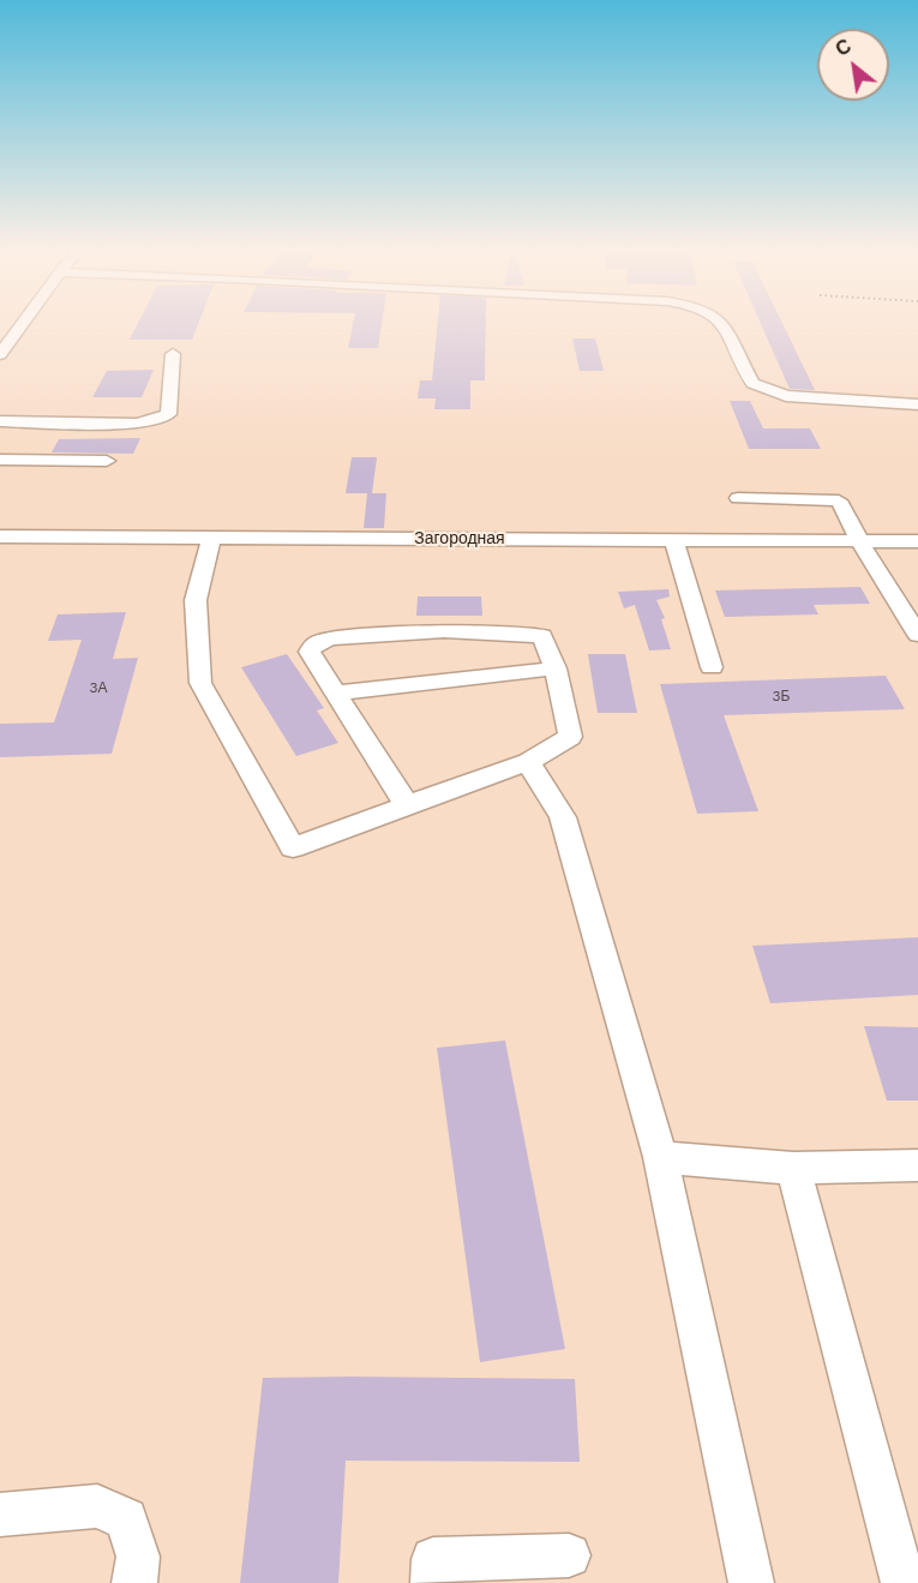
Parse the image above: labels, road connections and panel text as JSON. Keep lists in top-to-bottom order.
{
  "streets": {
    "street": ["Загородная"]
  },
  "house_numbers": ["3А", "3Б"],
  "north": "top left"
}
